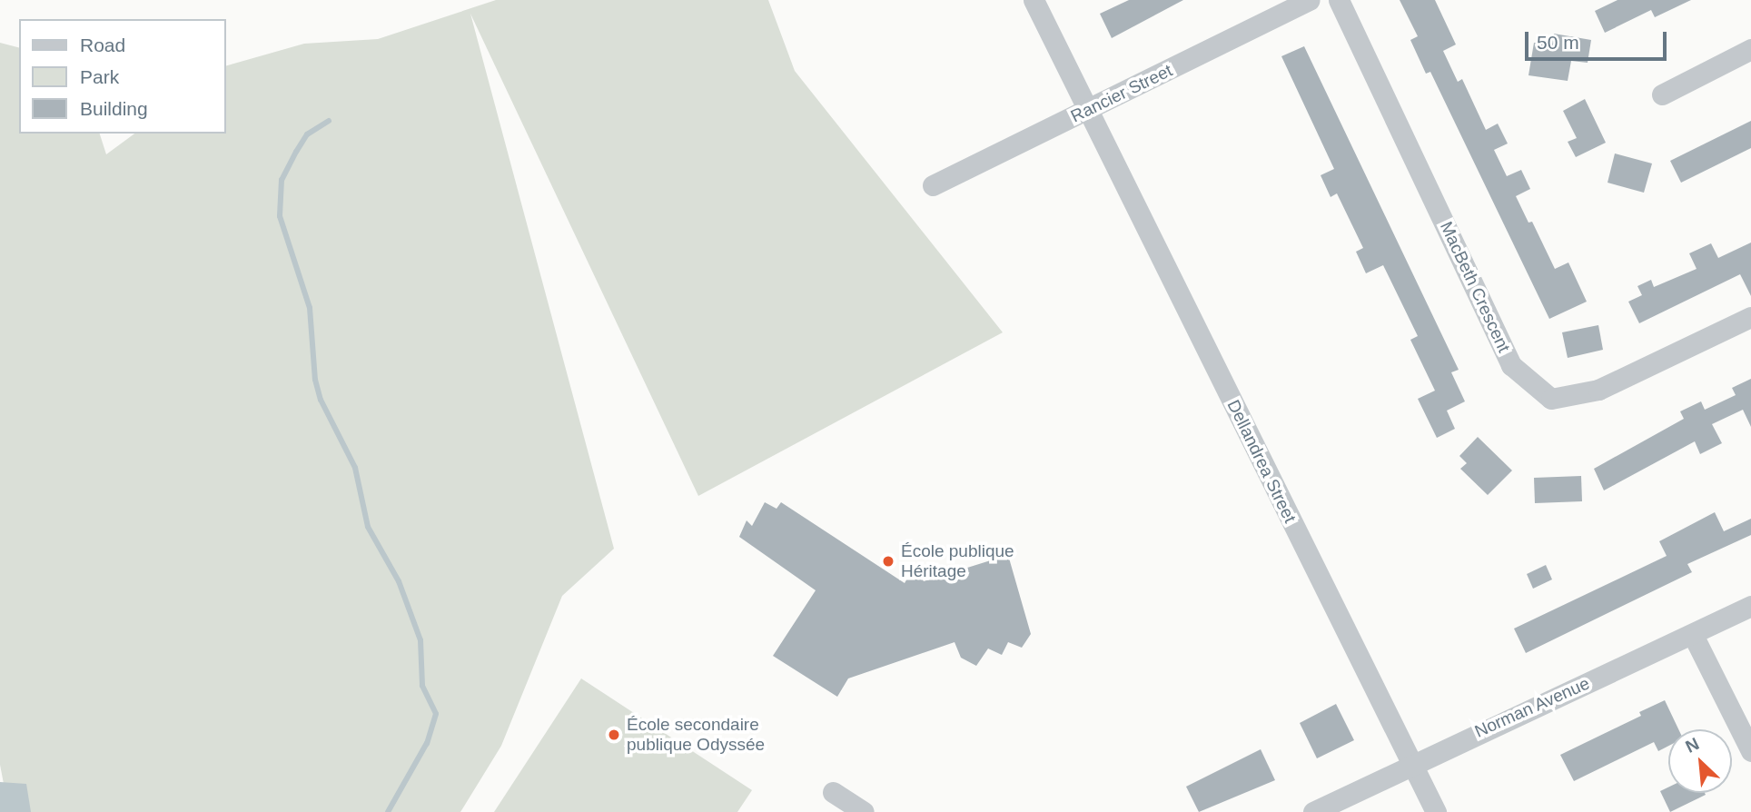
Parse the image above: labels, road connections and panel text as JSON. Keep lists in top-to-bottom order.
{
  "streets": {
    "street": [
      "Rancier Street",
      "MacBeth Crescent",
      "Dellandrea Street",
      "Norman Avenue"
    ]
  },
  "crossings": [
    ["Rancier Street", "Dellandrea Street"],
    ["Dellandrea Street", "Norman Avenue"]
  ],
  "places": ["École publique Héritage", "École secondaire publique Odyssée"],
  "legend": ["Road", "Park", "Building"],
  "scale_bar": "50 m",
  "north": "top left"
}
